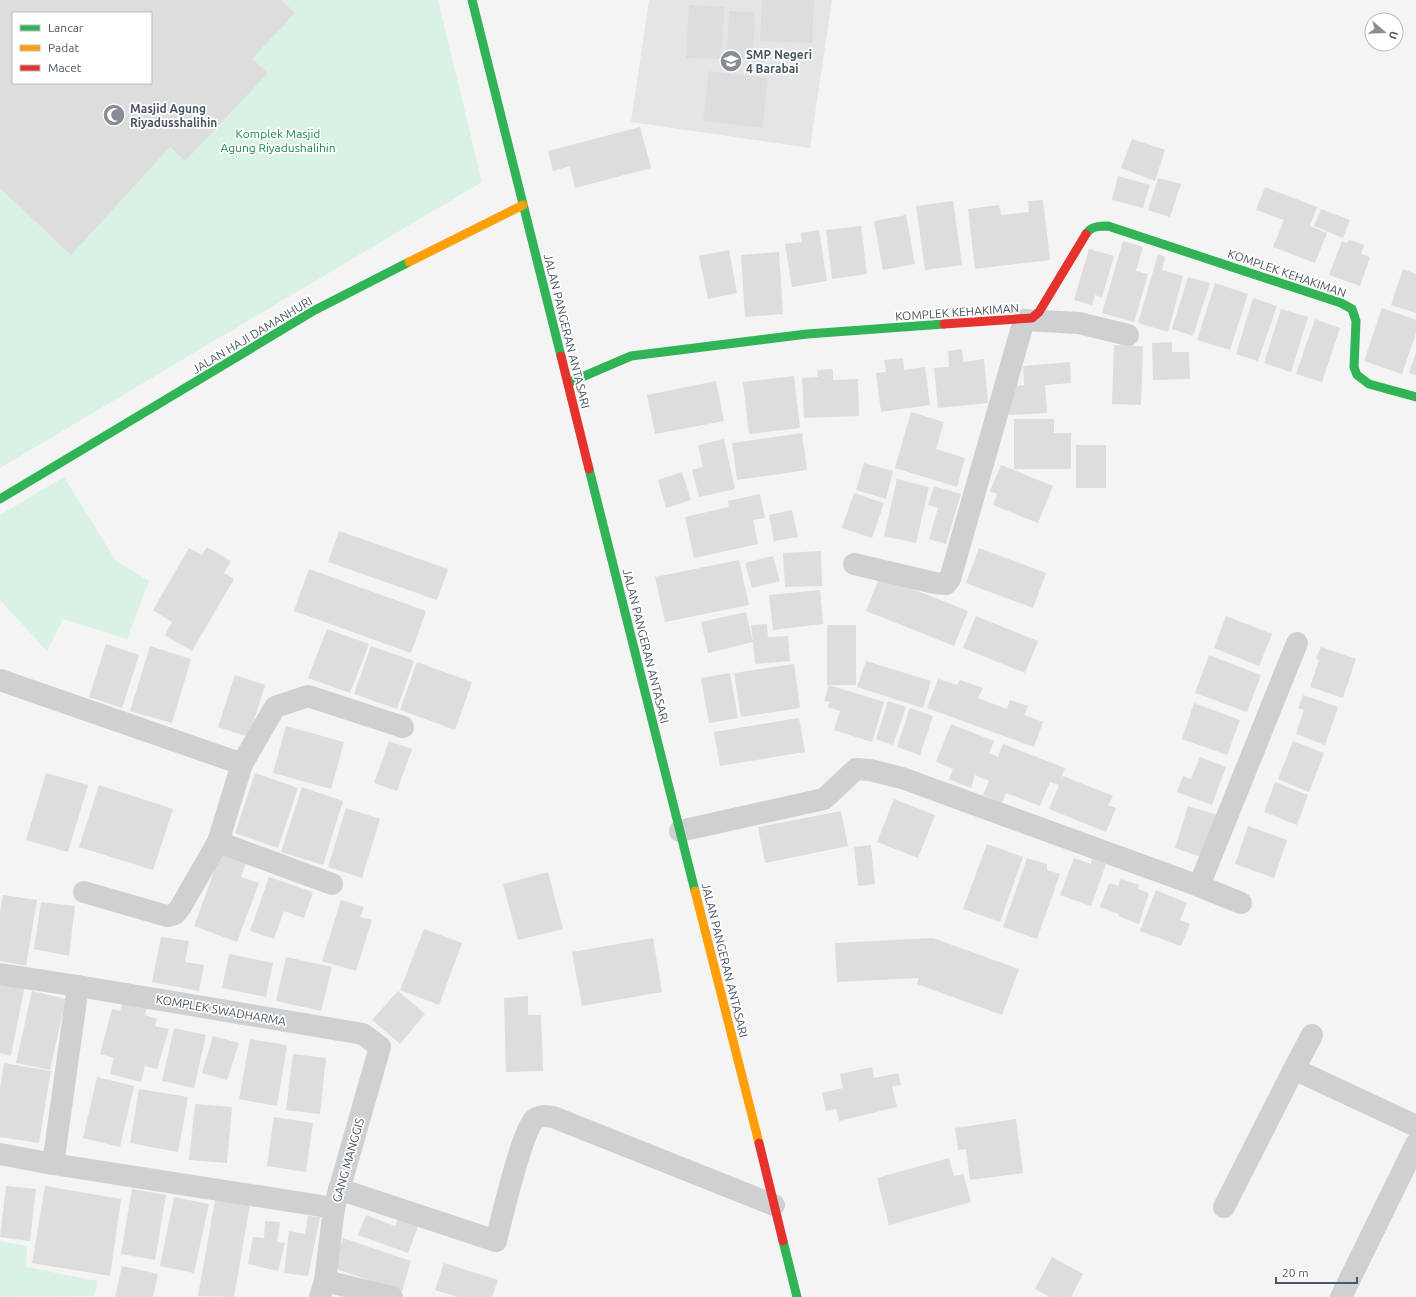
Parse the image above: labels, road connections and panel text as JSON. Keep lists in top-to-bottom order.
{
  "streets": {
    "street": [
      "KOMPLEK KEHAKIMAN",
      "JALAN PANGERAN ANTASARI",
      "JALAN HAJI DAMANHURI",
      "KOMPLEK SWADHARMA",
      "GANG MANGGIS"
    ]
  },
  "crossings": [
    ["KOMPLEK KEHAKIMAN", "JALAN PANGERAN ANTASARI"],
    ["JALAN PANGERAN ANTASARI", "JALAN HAJI DAMANHURI"],
    ["KOMPLEK SWADHARMA", "GANG MANGGIS"]
  ],
  "parks": ["Komplek Masjid Agung Riyadushalihin"],
  "places": {
    "school or university": ["SMP Negeri 4 Barabai"],
    "mosque": ["Masjid Agung Riyadusshalihin"]
  },
  "legend": ["Lancar", "Padat", "Macet"],
  "scale_bar": "20 m",
  "north": "right"
}
